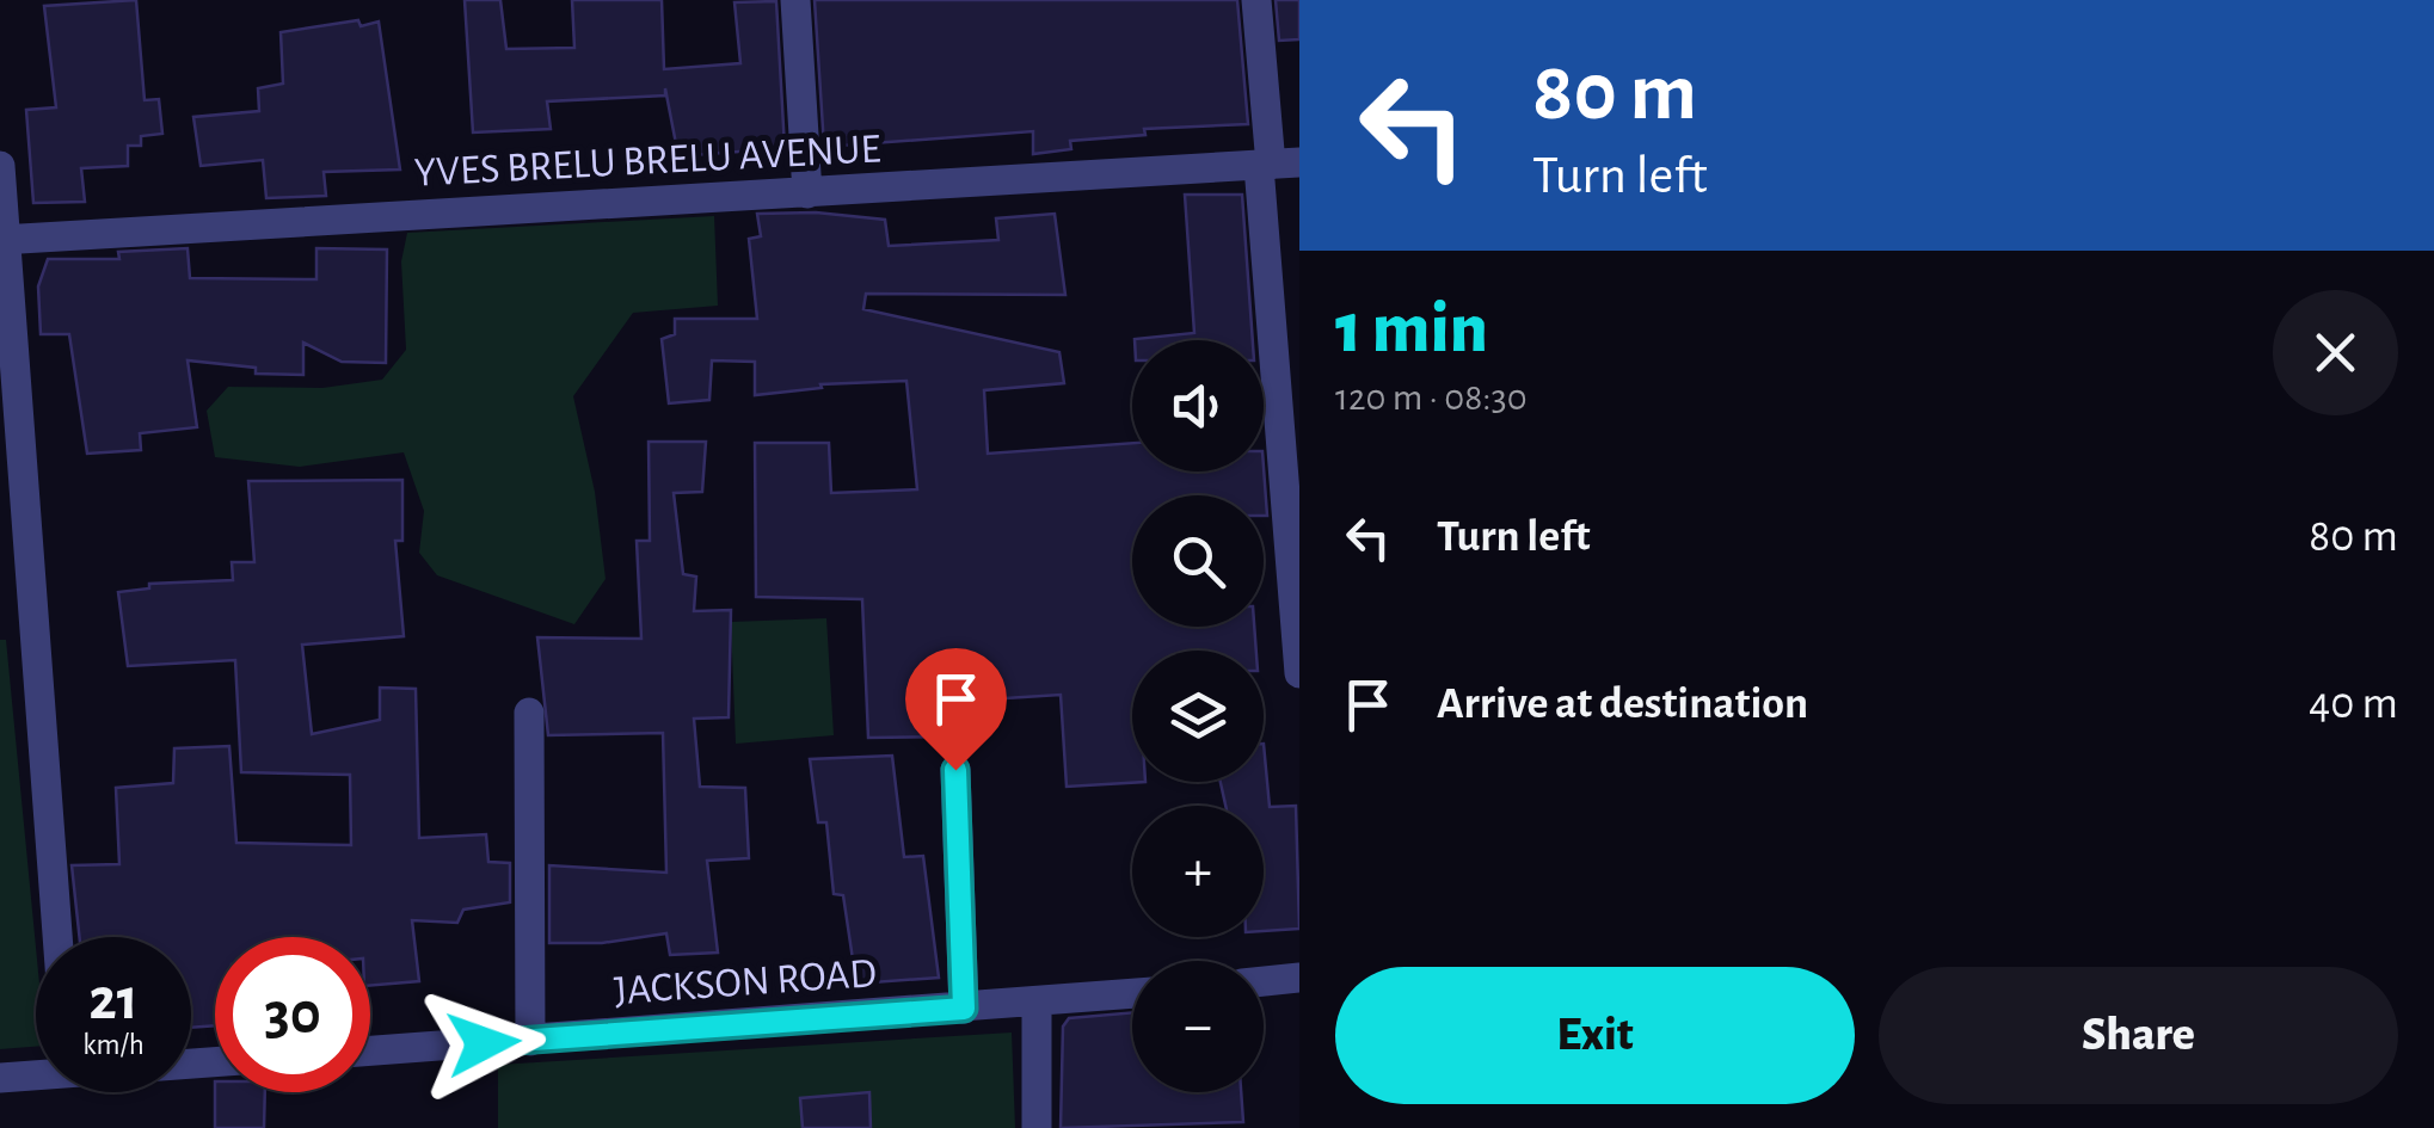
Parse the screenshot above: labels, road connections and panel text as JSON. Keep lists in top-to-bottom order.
{
  "streets": {
    "street": ["YVES BRELU BRELU AVENUE", "JACKSON ROAD"]
  },
  "page": {
    "turn": ["80 m", "Turn left"],
    "heading": ["1 min", "120 m · 08:30"],
    "map_buttons": ["+", "−"],
    "list": [
      {
        "name": "Turn left",
        "value": "80 m"
      },
      {
        "name": "Arrive at destination",
        "value": "40 m"
      }
    ],
    "speed": "21 km/h",
    "limit": "30",
    "buttons": ["Exit", "Share"]
  }
}
